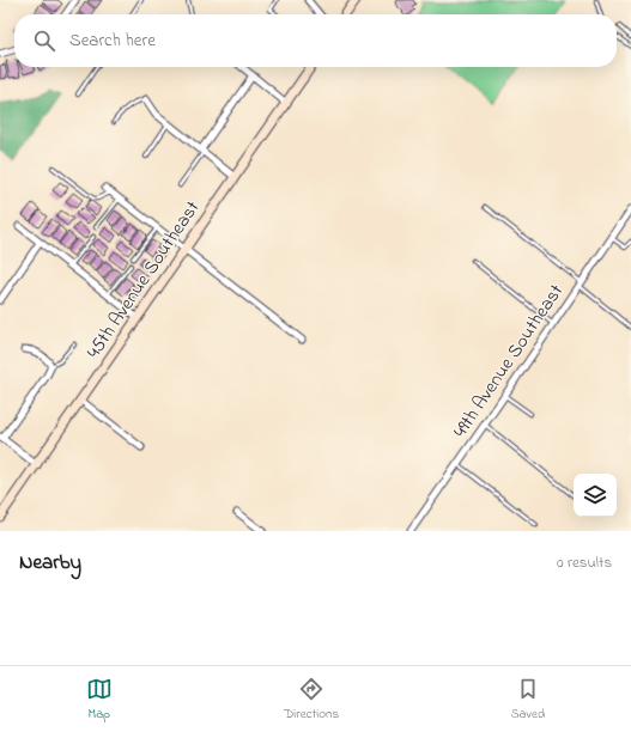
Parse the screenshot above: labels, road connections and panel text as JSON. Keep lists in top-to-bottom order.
{
  "streets": {
    "street": ["45th Avenue Southeast", "49th Avenue Southeast"]
  },
  "page": {
    "search": "Search here",
    "heading": ["Nearby", "0 results"],
    "nav": ["Map", "Directions", "Saved"]
  }
}
